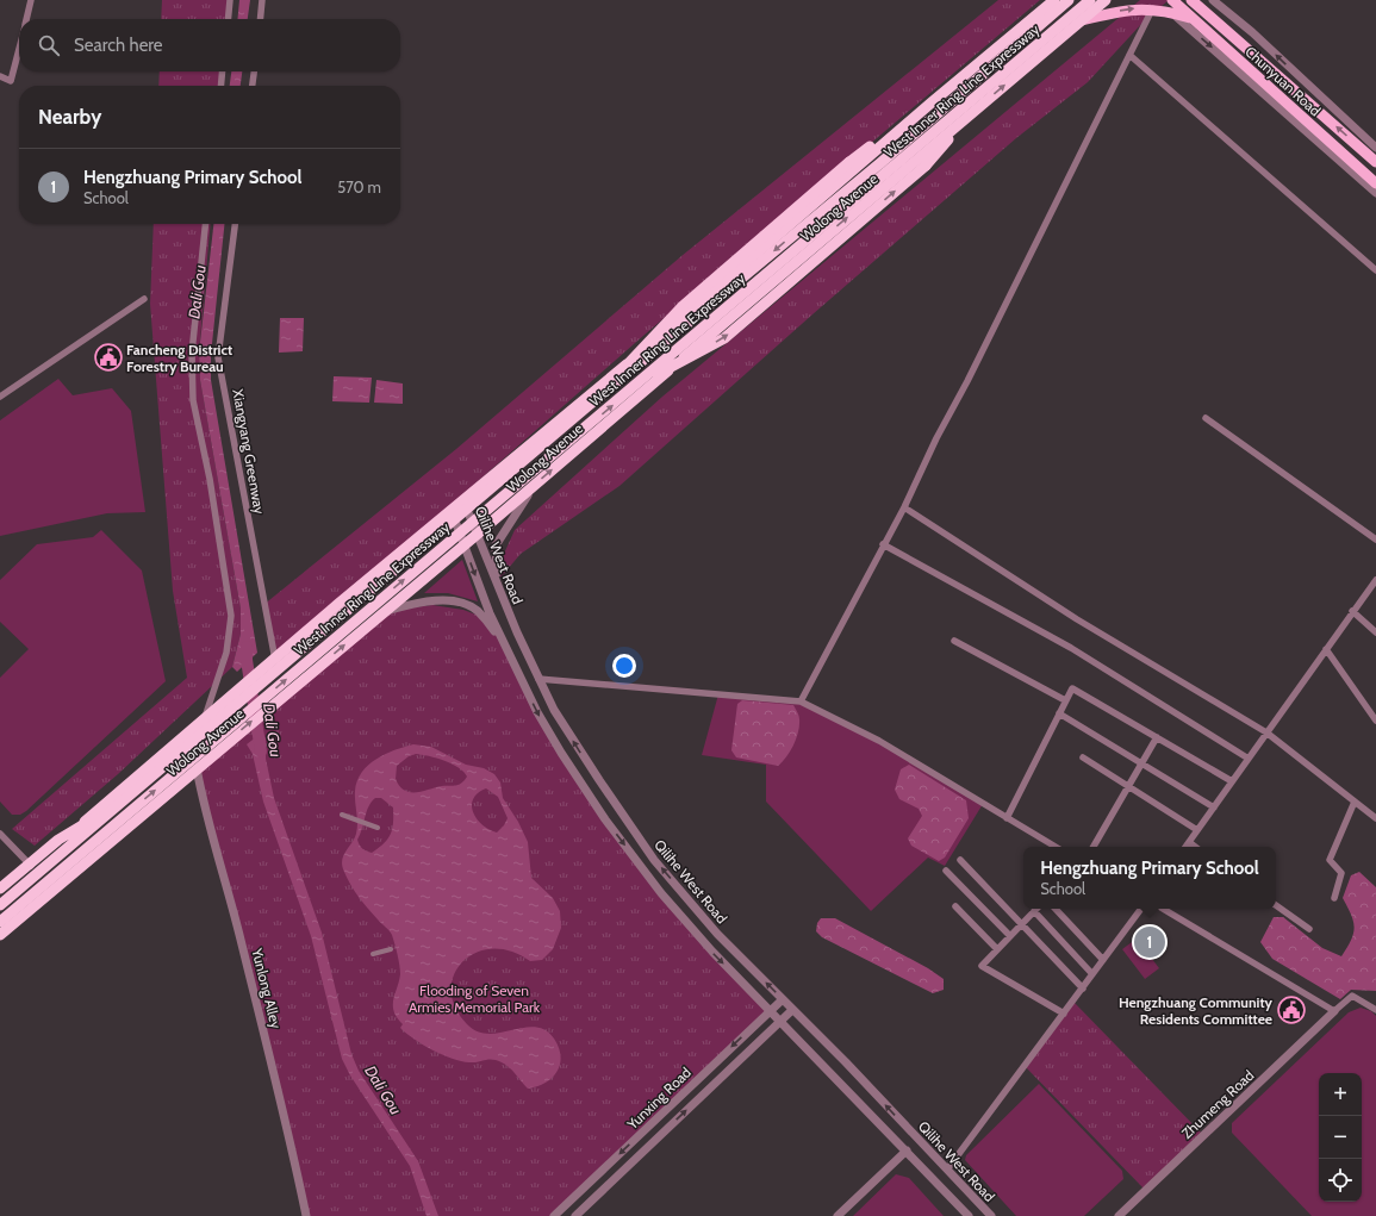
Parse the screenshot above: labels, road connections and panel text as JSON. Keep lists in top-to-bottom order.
{
  "streets": {
    "highway": ["West Inner Ring Line Expressway", "Wolong Avenue"],
    "main road": ["Chunyuan Road"],
    "street": [
      "Xiangyang Greenway",
      "Qilihe West Road",
      "Yunlong Alley",
      "Yunxing Road",
      "Zhumeng Road"
    ]
  },
  "crossings": [
    ["Wolong Avenue", "Xiangyang Greenway"],
    ["Wolong Avenue", "Qilihe West Road"],
    ["Wolong Avenue", "Yunlong Alley"],
    ["Qilihe West Road", "Yunxing Road"]
  ],
  "water": ["Dali Gou"],
  "parks": ["Flooding of Seven Armies Memorial Park"],
  "places": {
    "public building": ["Fancheng District Forestry Bureau", "Hengzhuang Community Residents Committee"]
  },
  "page": {
    "search": "Search here",
    "heading": "Nearby",
    "list": [
      {
        "mark": "1",
        "name": "Hengzhuang Primary School",
        "note": "School",
        "value": "570 m"
      }
    ],
    "popup": ["Hengzhuang Primary School", "School"],
    "pins": "1",
    "map_buttons": ["+", "−"]
  }
}
